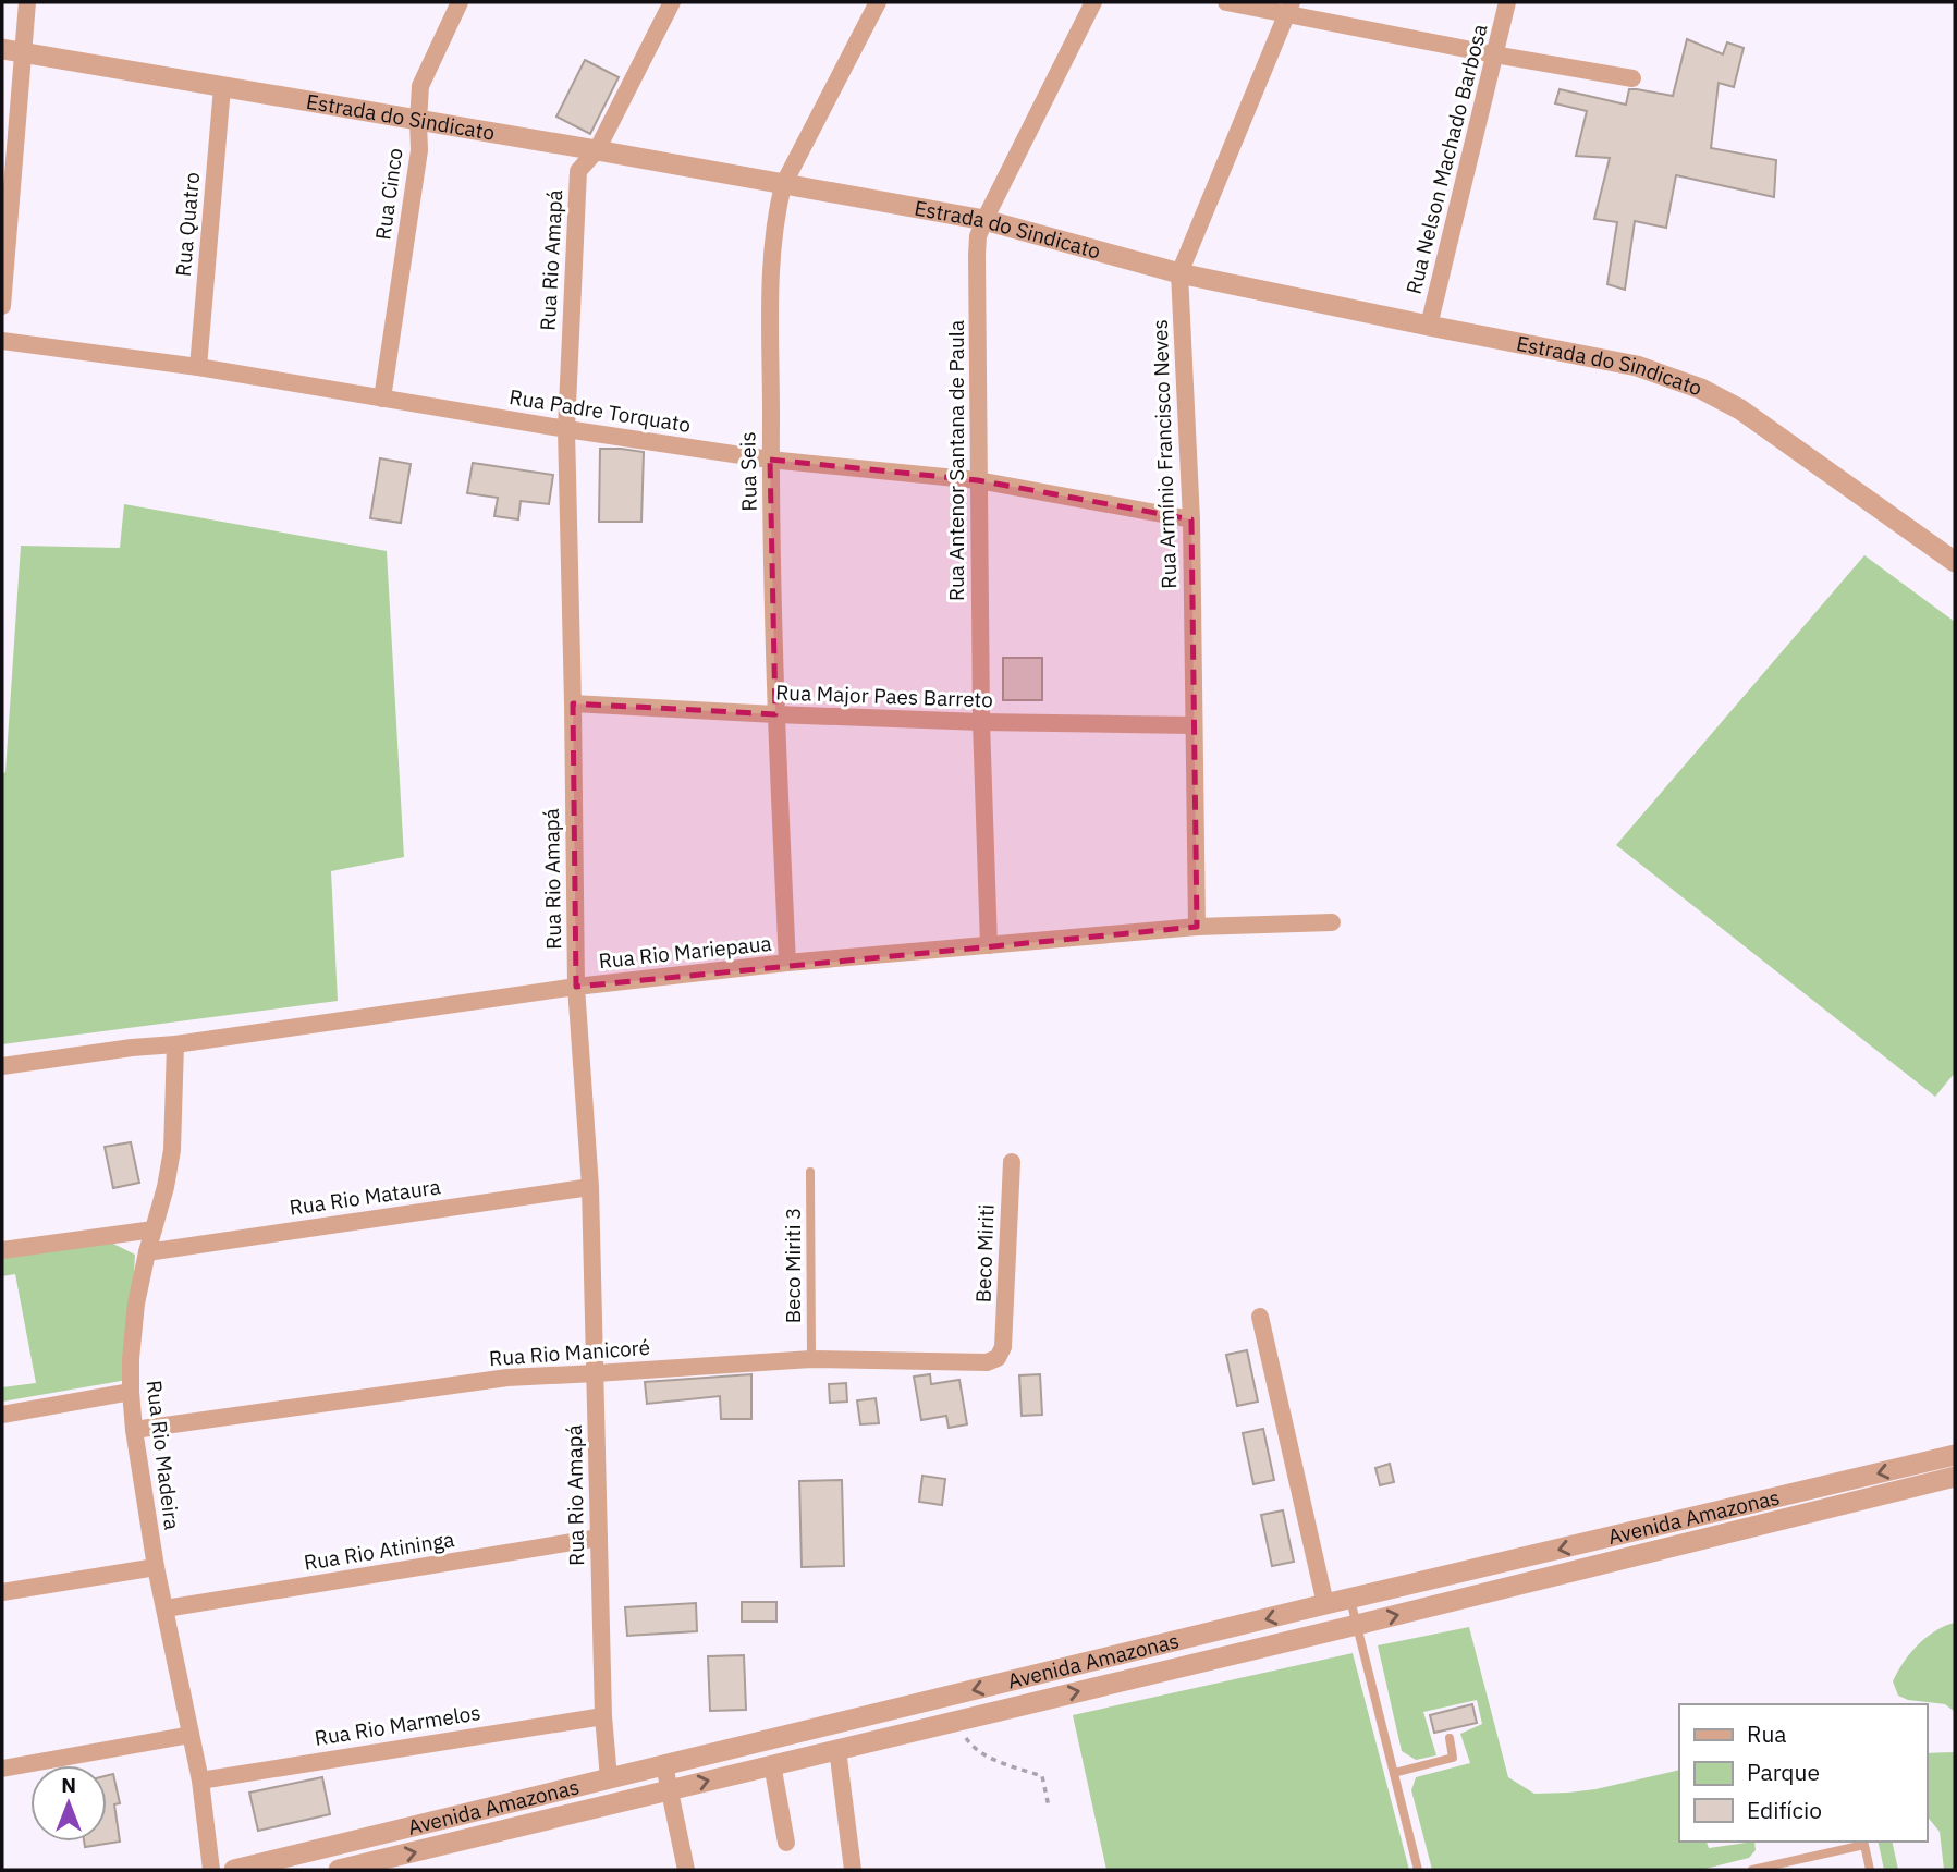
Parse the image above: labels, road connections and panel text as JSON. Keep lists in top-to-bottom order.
{
  "streets": {
    "street": [
      "Estrada do Sindicato",
      "Rua Nelson Machado Barbosa",
      "Rua Cinco",
      "Rua Quatro",
      "Rua Rio Amapá",
      "Rua Padre Torquato",
      "Rua Armínio Francisco Neves",
      "Rua Antenor Santana de Paula",
      "Rua Seis",
      "Rua Major Paes Barreto",
      "Rua Rio Mariepaua",
      "Rua Rio Mataura",
      "Beco Miriti",
      "Rua Rio Manicoré",
      "Rua Rio Madeira",
      "Avenida Amazonas",
      "Rua Rio Atininga",
      "Rua Rio Marmelos"
    ],
    "lane": ["Beco Miriti 3"]
  },
  "crossings": [
    ["Estrada do Sindicato", "Rua Nelson Machado Barbosa"],
    ["Estrada do Sindicato", "Rua Cinco"],
    ["Estrada do Sindicato", "Rua Quatro"],
    ["Estrada do Sindicato", "Rua Rio Amapá"],
    ["Estrada do Sindicato", "Rua Armínio Francisco Neves"],
    ["Estrada do Sindicato", "Rua Antenor Santana de Paula"],
    ["Estrada do Sindicato", "Rua Seis"],
    ["Rua Cinco", "Rua Padre Torquato"],
    ["Rua Quatro", "Rua Padre Torquato"],
    ["Rua Rio Amapá", "Rua Padre Torquato"],
    ["Rua Rio Amapá", "Rua Major Paes Barreto"],
    ["Rua Rio Amapá", "Rua Rio Mariepaua"],
    ["Rua Rio Amapá", "Rua Rio Mataura"],
    ["Rua Rio Amapá", "Rua Rio Manicoré"],
    ["Rua Rio Amapá", "Avenida Amazonas"],
    ["Rua Rio Amapá", "Rua Rio Atininga"],
    ["Rua Rio Amapá", "Rua Rio Marmelos"],
    ["Rua Padre Torquato", "Rua Armínio Francisco Neves"],
    ["Rua Padre Torquato", "Rua Antenor Santana de Paula"],
    ["Rua Padre Torquato", "Rua Seis"],
    ["Rua Armínio Francisco Neves", "Rua Major Paes Barreto"],
    ["Rua Armínio Francisco Neves", "Rua Rio Mariepaua"],
    ["Rua Antenor Santana de Paula", "Rua Major Paes Barreto"],
    ["Rua Antenor Santana de Paula", "Rua Rio Mariepaua"],
    ["Rua Seis", "Rua Major Paes Barreto"],
    ["Rua Seis", "Rua Rio Mariepaua"],
    ["Rua Rio Mariepaua", "Rua Rio Madeira"],
    ["Rua Rio Mataura", "Rua Rio Madeira"],
    ["Beco Miriti", "Rua Rio Manicoré"],
    ["Beco Miriti 3", "Rua Rio Manicoré"],
    ["Rua Rio Manicoré", "Rua Rio Madeira"],
    ["Rua Rio Madeira", "Rua Rio Atininga"],
    ["Rua Rio Madeira", "Rua Rio Marmelos"]
  ],
  "legend": ["Rua", "Parque", "Edifício"],
  "north": "top"
}
